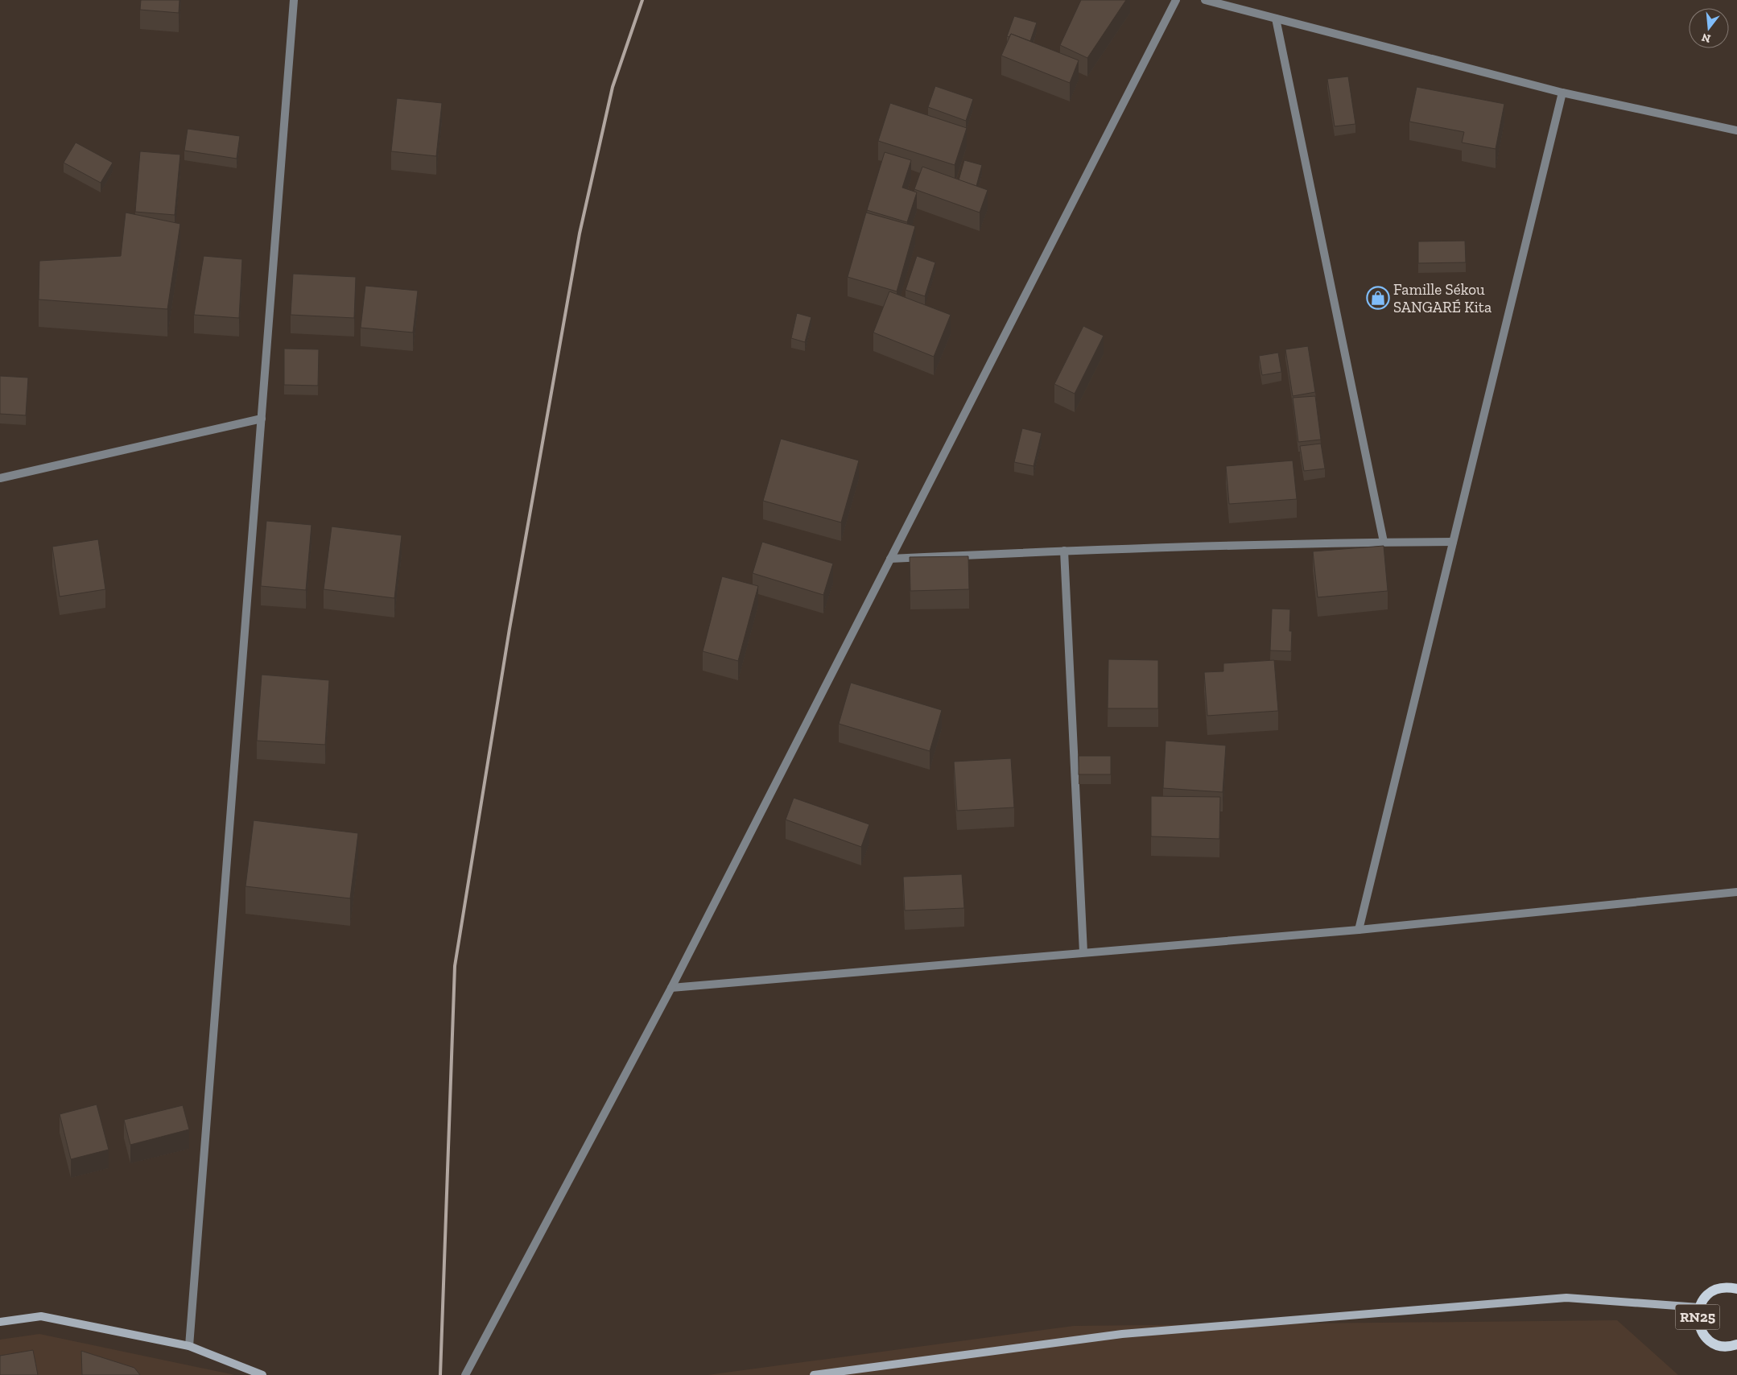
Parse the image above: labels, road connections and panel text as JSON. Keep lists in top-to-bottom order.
{
  "streets": {
    "main road": ["RN25"]
  },
  "places": {
    "shop": ["Famille Sékou SANGARÉ Kita"]
  },
  "north": "bottom"
}
